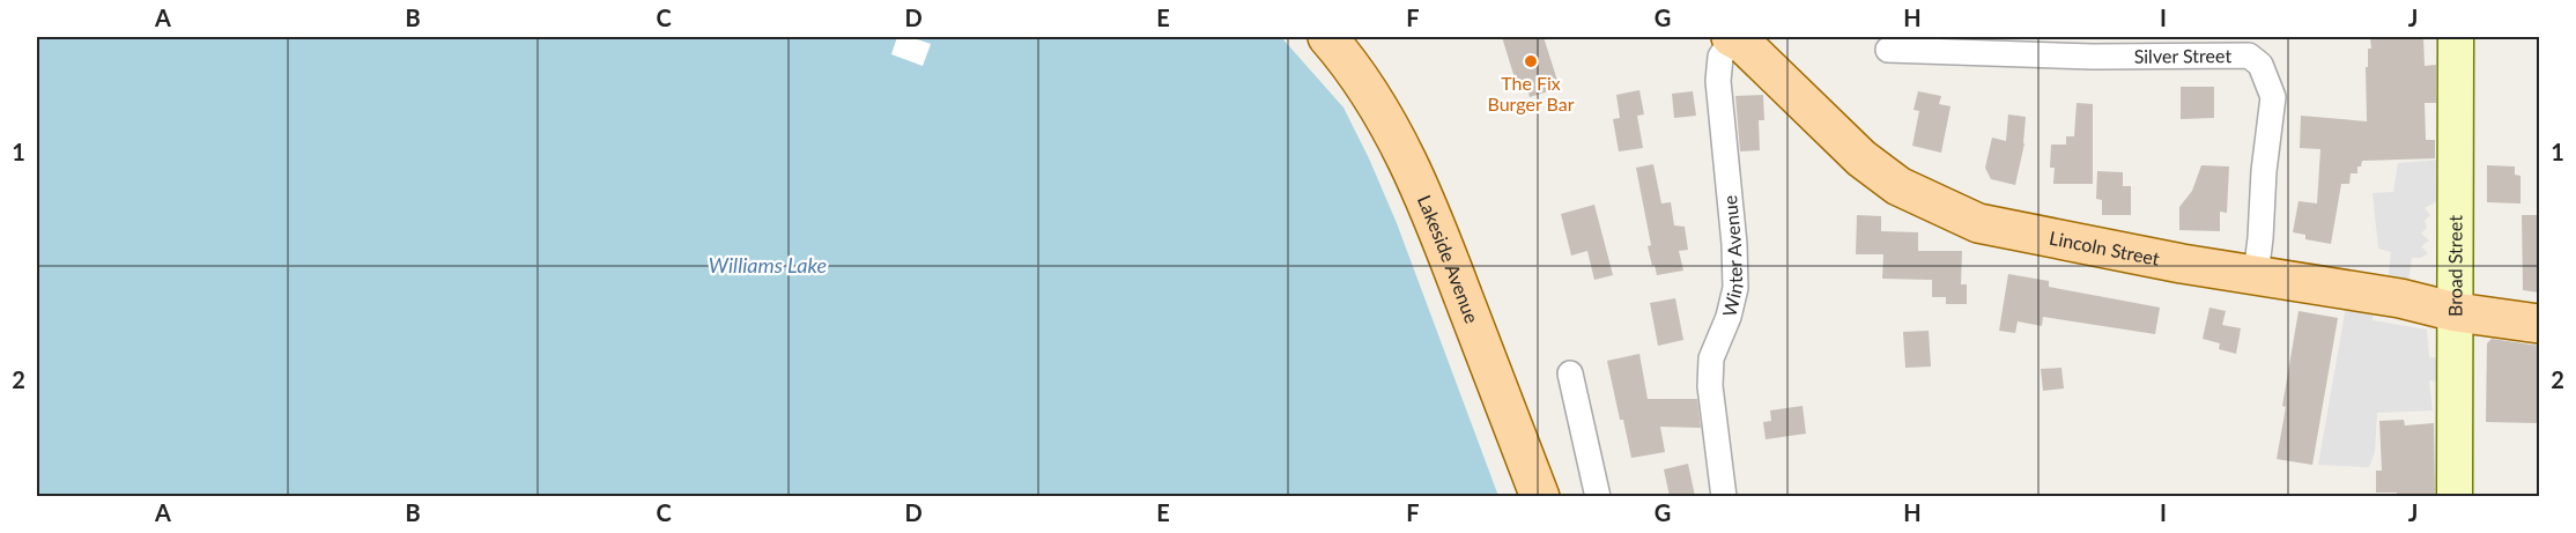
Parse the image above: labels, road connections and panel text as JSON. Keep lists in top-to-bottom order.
{
  "streets": {
    "main road": ["Lincoln Street", "Lakeside Avenue"],
    "street": ["Silver Street", "Winter Avenue", "Broad Street"]
  },
  "crossings": [
    ["Silver Street", "Lincoln Street"],
    ["Lincoln Street", "Winter Avenue"],
    ["Lincoln Street", "Broad Street"]
  ],
  "water": ["Williams Lake"],
  "places": ["The Fix Burger Bar"],
  "grid": {
    "columns": [
      "A",
      "B",
      "C",
      "D",
      "E",
      "F",
      "G",
      "H",
      "I",
      "J"
    ],
    "rows": ["1", "2"]
  }
}
